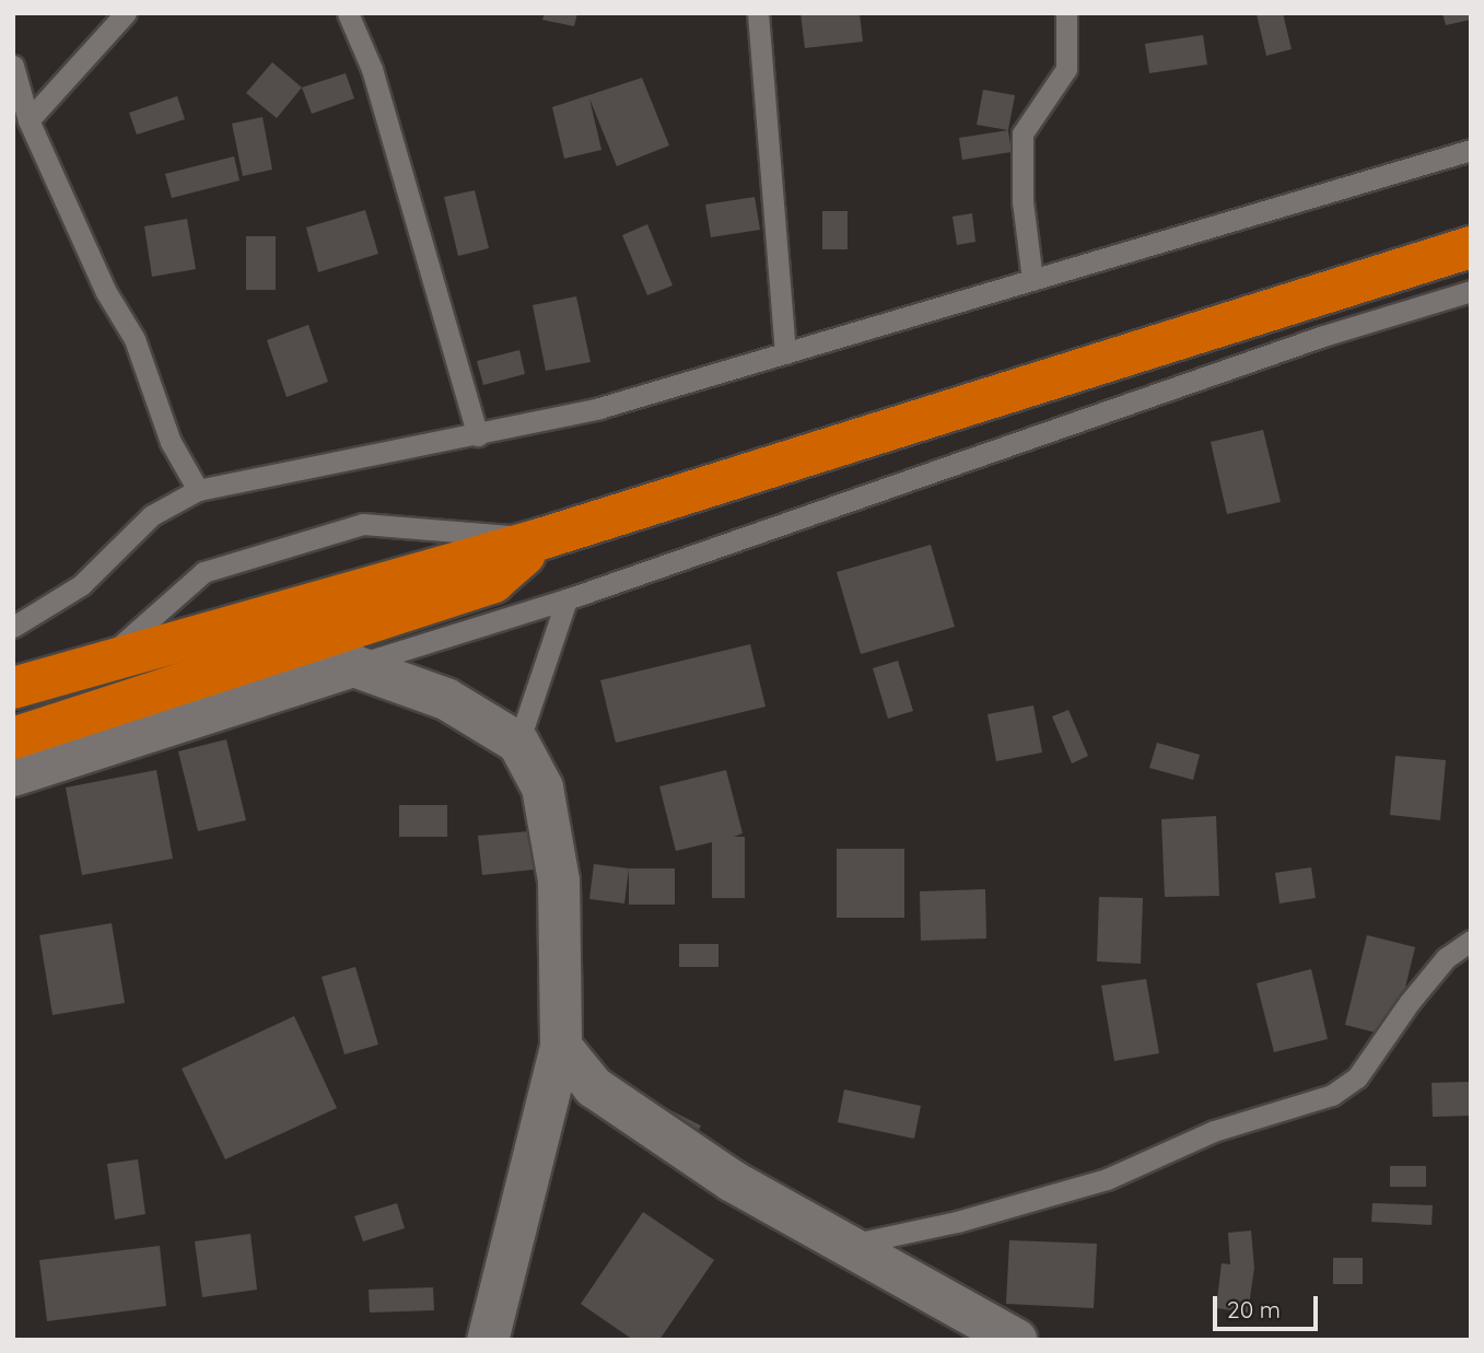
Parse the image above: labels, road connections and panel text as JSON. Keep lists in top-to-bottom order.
{
  "scale_bar": "20 m"
}
